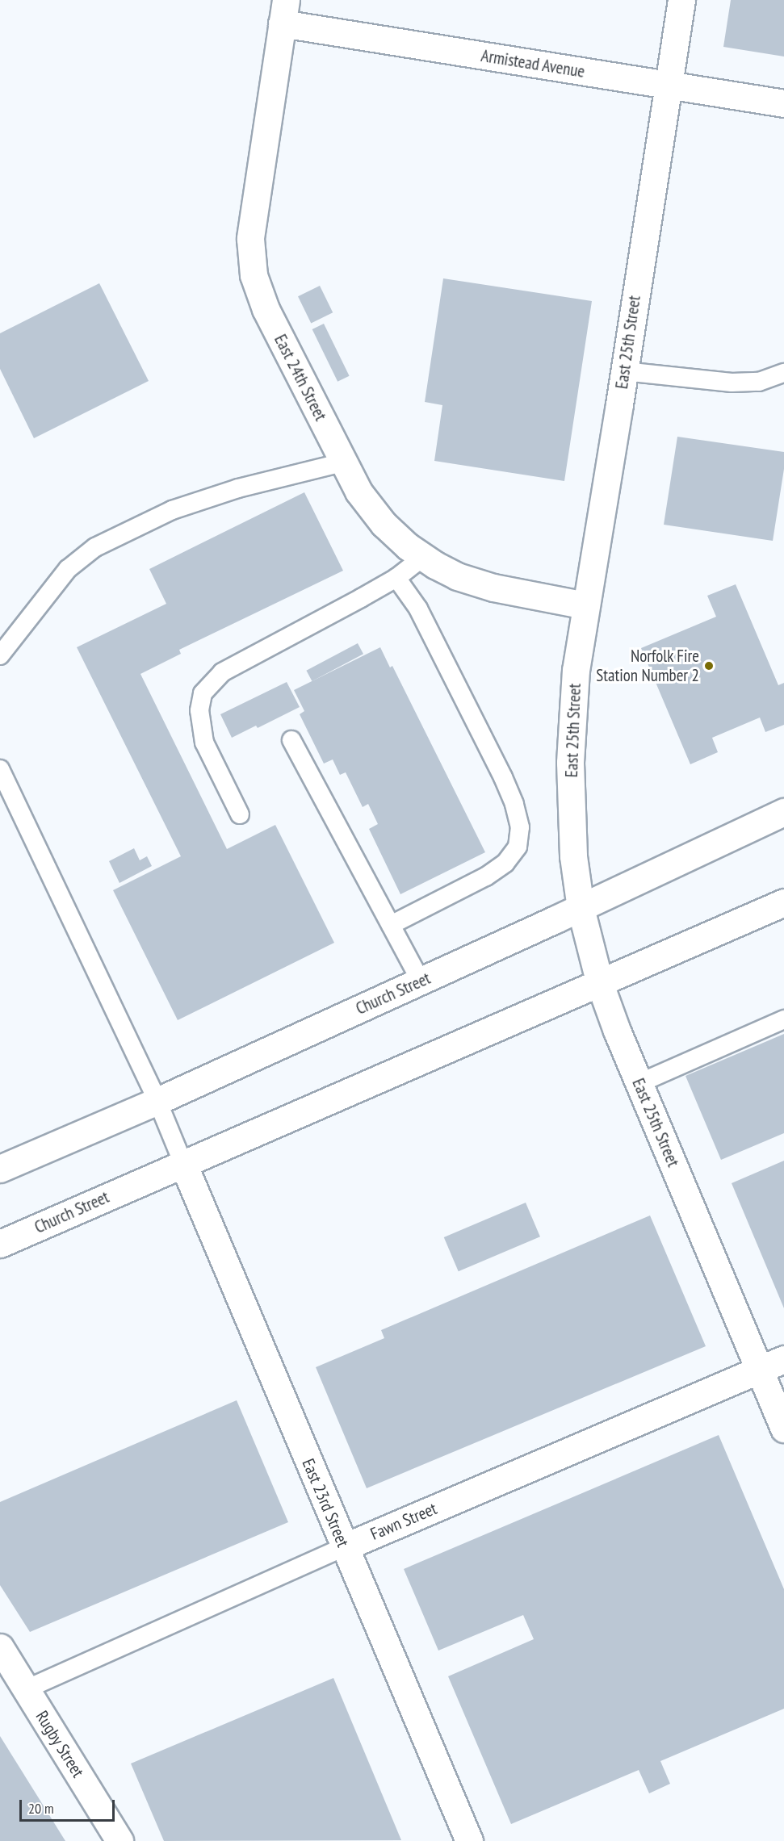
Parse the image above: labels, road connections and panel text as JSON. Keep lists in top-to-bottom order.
{
  "streets": {
    "street": [
      "Armistead Avenue",
      "East 25th Street",
      "East 24th Street",
      "Church Street",
      "East 23rd Street",
      "Fawn Street",
      "Rugby Street"
    ]
  },
  "crossings": [
    ["Armistead Avenue", "East 25th Street"],
    ["Armistead Avenue", "East 24th Street"],
    ["East 25th Street", "East 24th Street"],
    ["East 25th Street", "Church Street"],
    ["East 25th Street", "Fawn Street"],
    ["Church Street", "East 23rd Street"],
    ["East 23rd Street", "Fawn Street"],
    ["Fawn Street", "Rugby Street"]
  ],
  "places": ["Norfolk Fire Station Number 2"],
  "scale_bar": "20 m"
}
